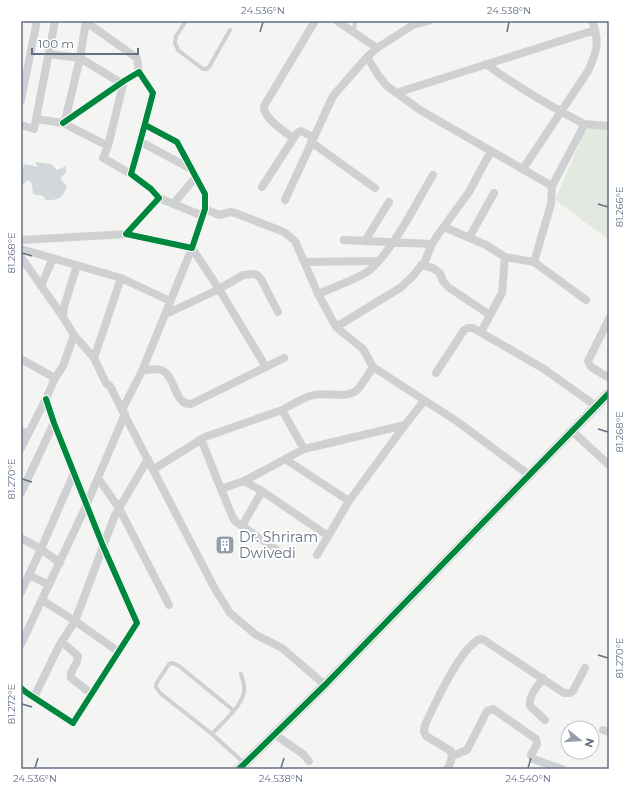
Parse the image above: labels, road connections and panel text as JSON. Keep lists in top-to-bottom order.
{
  "places": {
    "building": ["Dr. Shriram Dwivedi"]
  },
  "scale_bar": "100 m",
  "north": "right",
  "coordinates": [
    "24.536°N",
    "24.538°N",
    "81.266°E",
    "81.268°E",
    "81.270°E",
    "81.272°E",
    "24.540°N"
  ]
}
